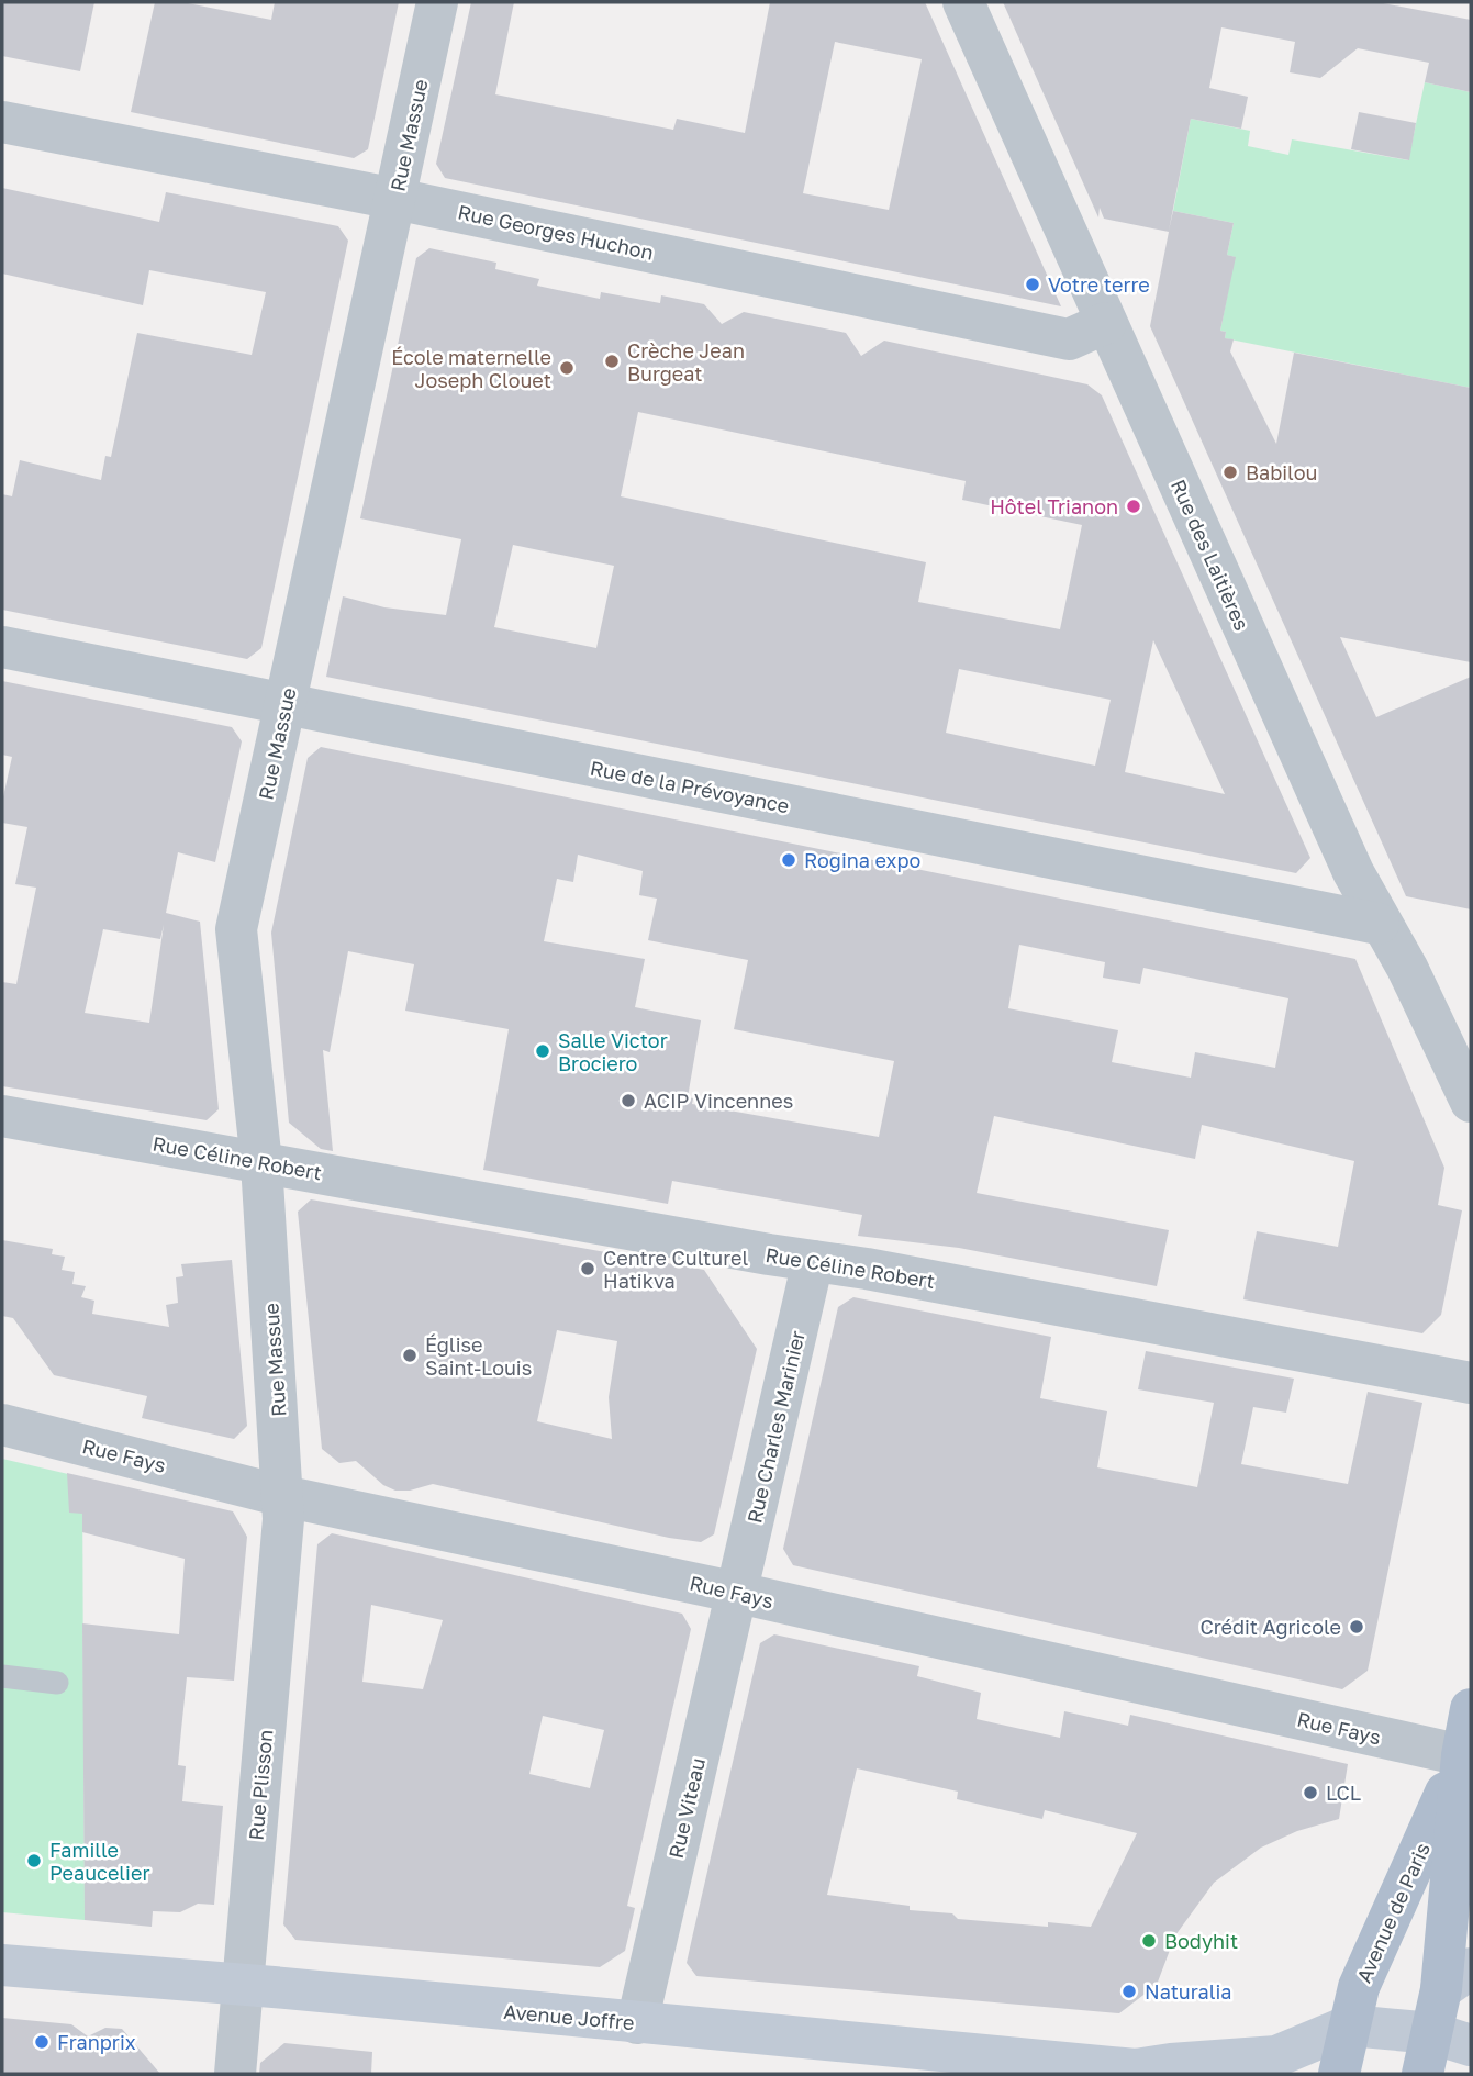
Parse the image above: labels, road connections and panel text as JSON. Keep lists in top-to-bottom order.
{
  "streets": {
    "main road": ["Avenue de Paris", "Avenue Joffre"],
    "street": [
      "Rue Massue",
      "Rue Georges Huchon",
      "Rue des Laitières",
      "Rue de la Prévoyance",
      "Rue Céline Robert",
      "Rue Charles Marinier",
      "Rue Fays",
      "Rue Plisson",
      "Rue Viteau"
    ]
  },
  "crossings": [
    ["Rue Massue", "Rue Georges Huchon"],
    ["Rue Massue", "Rue de la Prévoyance"],
    ["Rue Massue", "Rue Céline Robert"],
    ["Rue Massue", "Rue Fays"],
    ["Rue Massue", "Rue Plisson"],
    ["Rue Georges Huchon", "Rue des Laitières"],
    ["Rue des Laitières", "Rue de la Prévoyance"],
    ["Rue Céline Robert", "Rue Charles Marinier"],
    ["Rue Charles Marinier", "Rue Fays"],
    ["Rue Charles Marinier", "Rue Viteau"],
    ["Rue Fays", "Rue Plisson"],
    ["Rue Fays", "Rue Viteau"],
    ["Rue Fays", "Avenue de Paris"],
    ["Rue Plisson", "Avenue Joffre"],
    ["Rue Viteau", "Avenue Joffre"],
    ["Avenue de Paris", "Avenue Joffre"]
  ],
  "places": [
    "Votre terre",
    "Crèche Jean Burgeat",
    "École maternelle Joseph Clouet",
    "Babilou",
    "Hôtel Trianon",
    "Rogina expo",
    "Salle Victor Brociero",
    "ACIP Vincennes",
    "Centre Culturel Hatikva",
    "Église Saint-Louis",
    "Crédit Agricole",
    "LCL",
    "Famille Peaucelier",
    "Bodyhit",
    "Naturalia",
    "Franprix"
  ]
}
